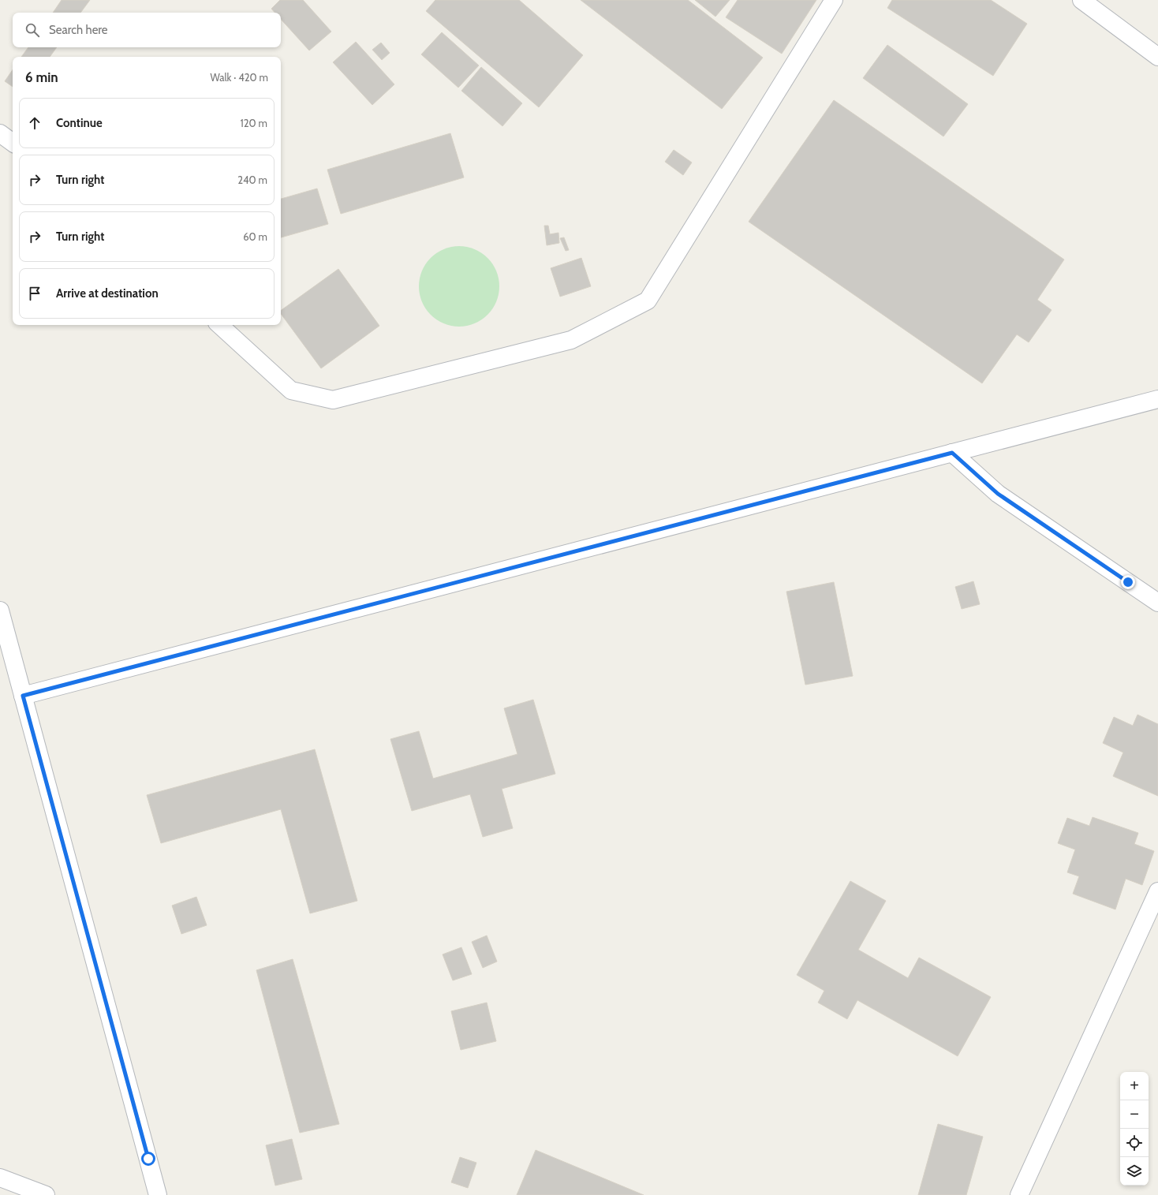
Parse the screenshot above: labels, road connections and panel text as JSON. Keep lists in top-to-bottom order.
{
  "page": {
    "search": "Search here",
    "heading": ["6 min", "Walk · 420 m"],
    "list": [
      ["Continue", "120 m"],
      ["Turn right", "240 m"],
      ["Turn right", "60 m"],
      "Arrive at destination"
    ],
    "map_buttons": ["+", "−"]
  }
}
